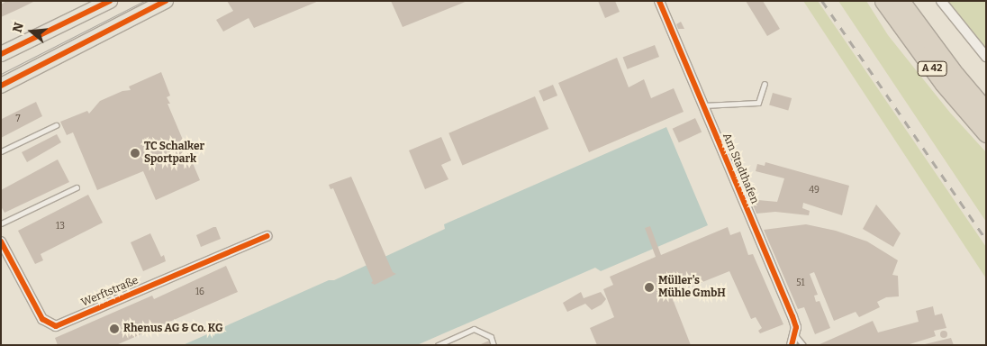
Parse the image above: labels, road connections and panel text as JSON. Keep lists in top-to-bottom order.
{
  "streets": {
    "highway": ["A 42"],
    "street": ["Am Stadthafen", "Werftstraße"]
  },
  "places": ["TC Schalker Sportpark", "Müller's Mühle GmbH", "Rhenus AG & Co. KG"],
  "house_numbers": [
    "7",
    "49",
    "13",
    "51",
    "16"
  ],
  "north": "left"
}
